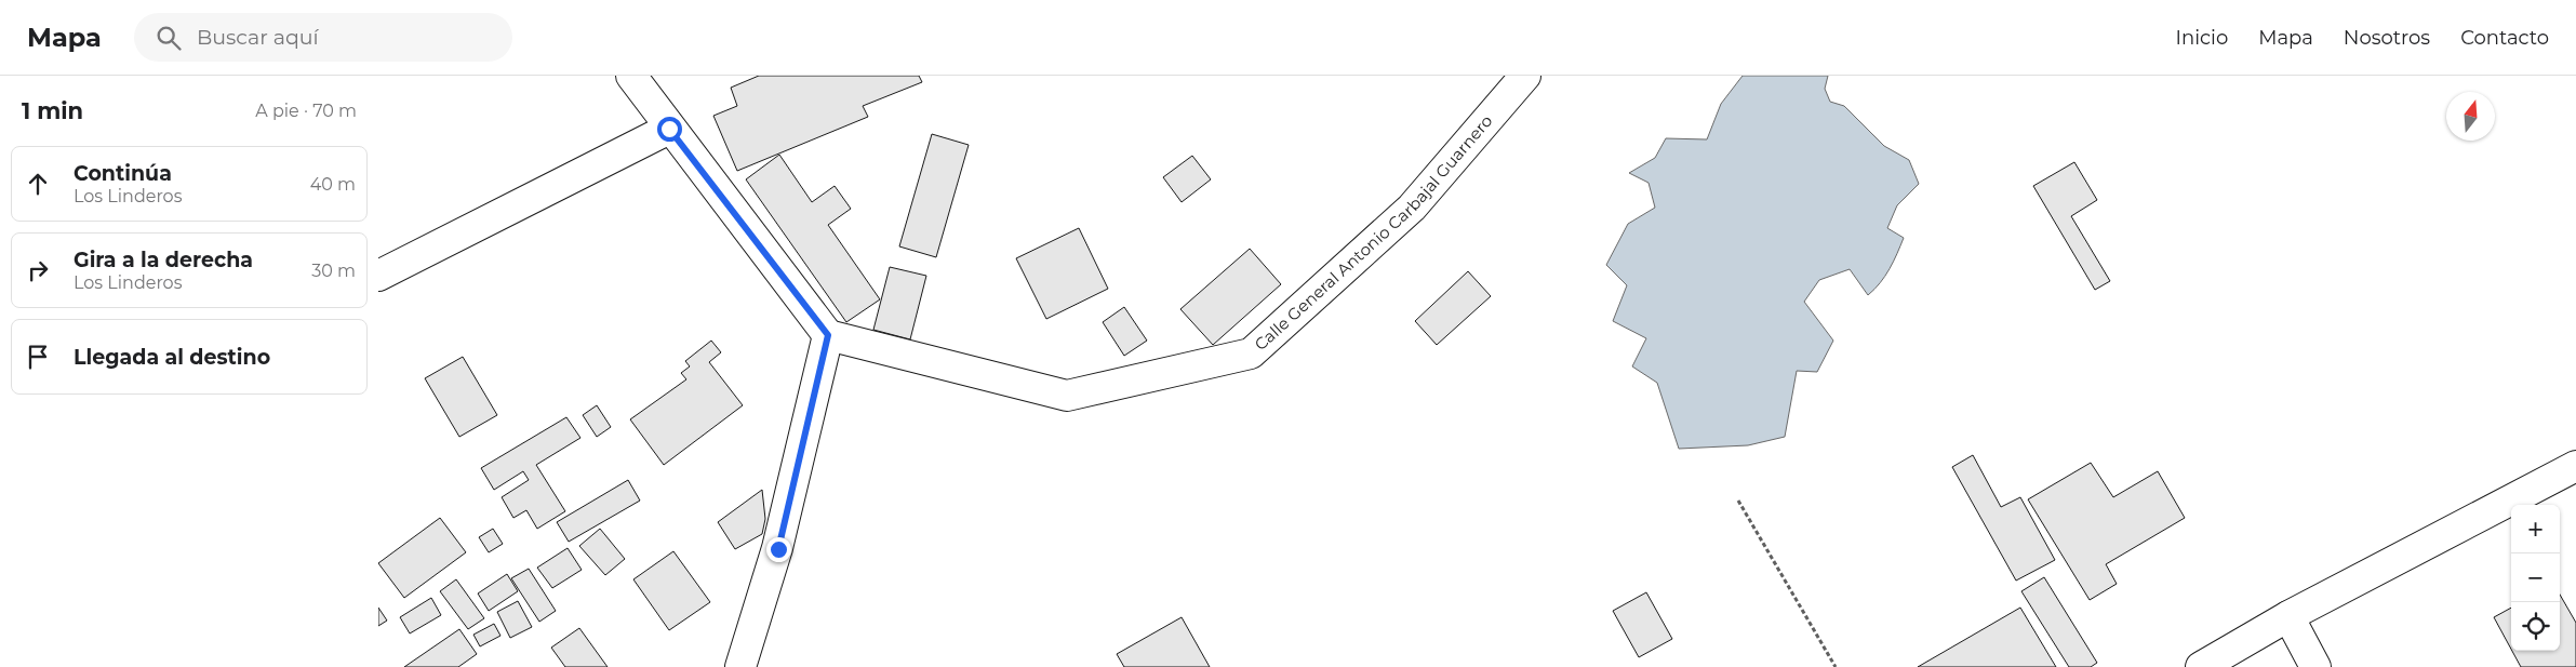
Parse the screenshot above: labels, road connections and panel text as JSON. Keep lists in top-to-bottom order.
{
  "streets": {
    "street": ["Calle General Antonio Carbajal Guarnero"]
  },
  "north": "top",
  "page": {
    "header": "Mapa",
    "search": "Buscar aquí",
    "nav": [
      "Inicio",
      "Mapa",
      "Nosotros",
      "Contacto"
    ],
    "heading": ["1 min", "A pie · 70 m"],
    "list": [
      ["Continúa", "Los Linderos", "40 m"],
      ["Gira a la derecha", "Los Linderos", "30 m"],
      "Llegada al destino"
    ],
    "map_buttons": ["+", "−"]
  }
}
